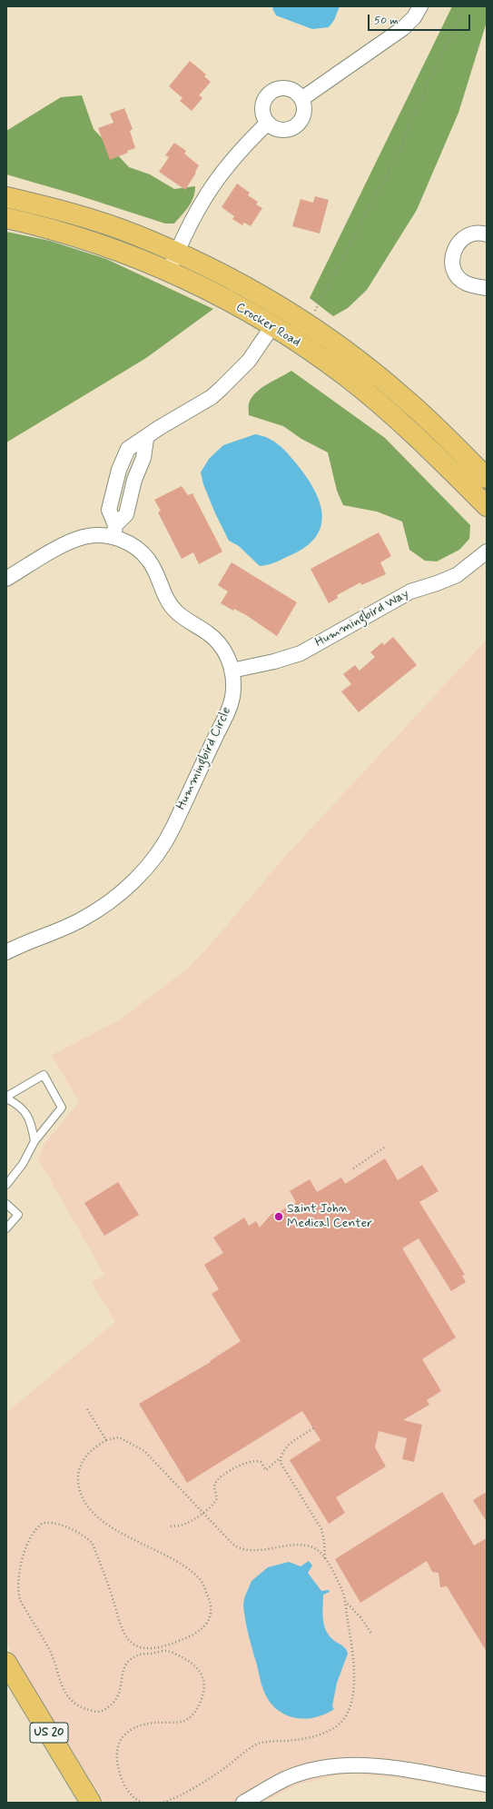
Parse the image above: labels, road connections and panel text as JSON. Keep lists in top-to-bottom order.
{
  "streets": {
    "main road": ["Crocker Road", "US 20"],
    "street": ["Hummingbird Way", "Hummingbird Circle"]
  },
  "crossings": [
    ["Hummingbird Way", "Hummingbird Circle"]
  ],
  "places": ["Saint John Medical Center"],
  "scale_bar": "50 m"
}
